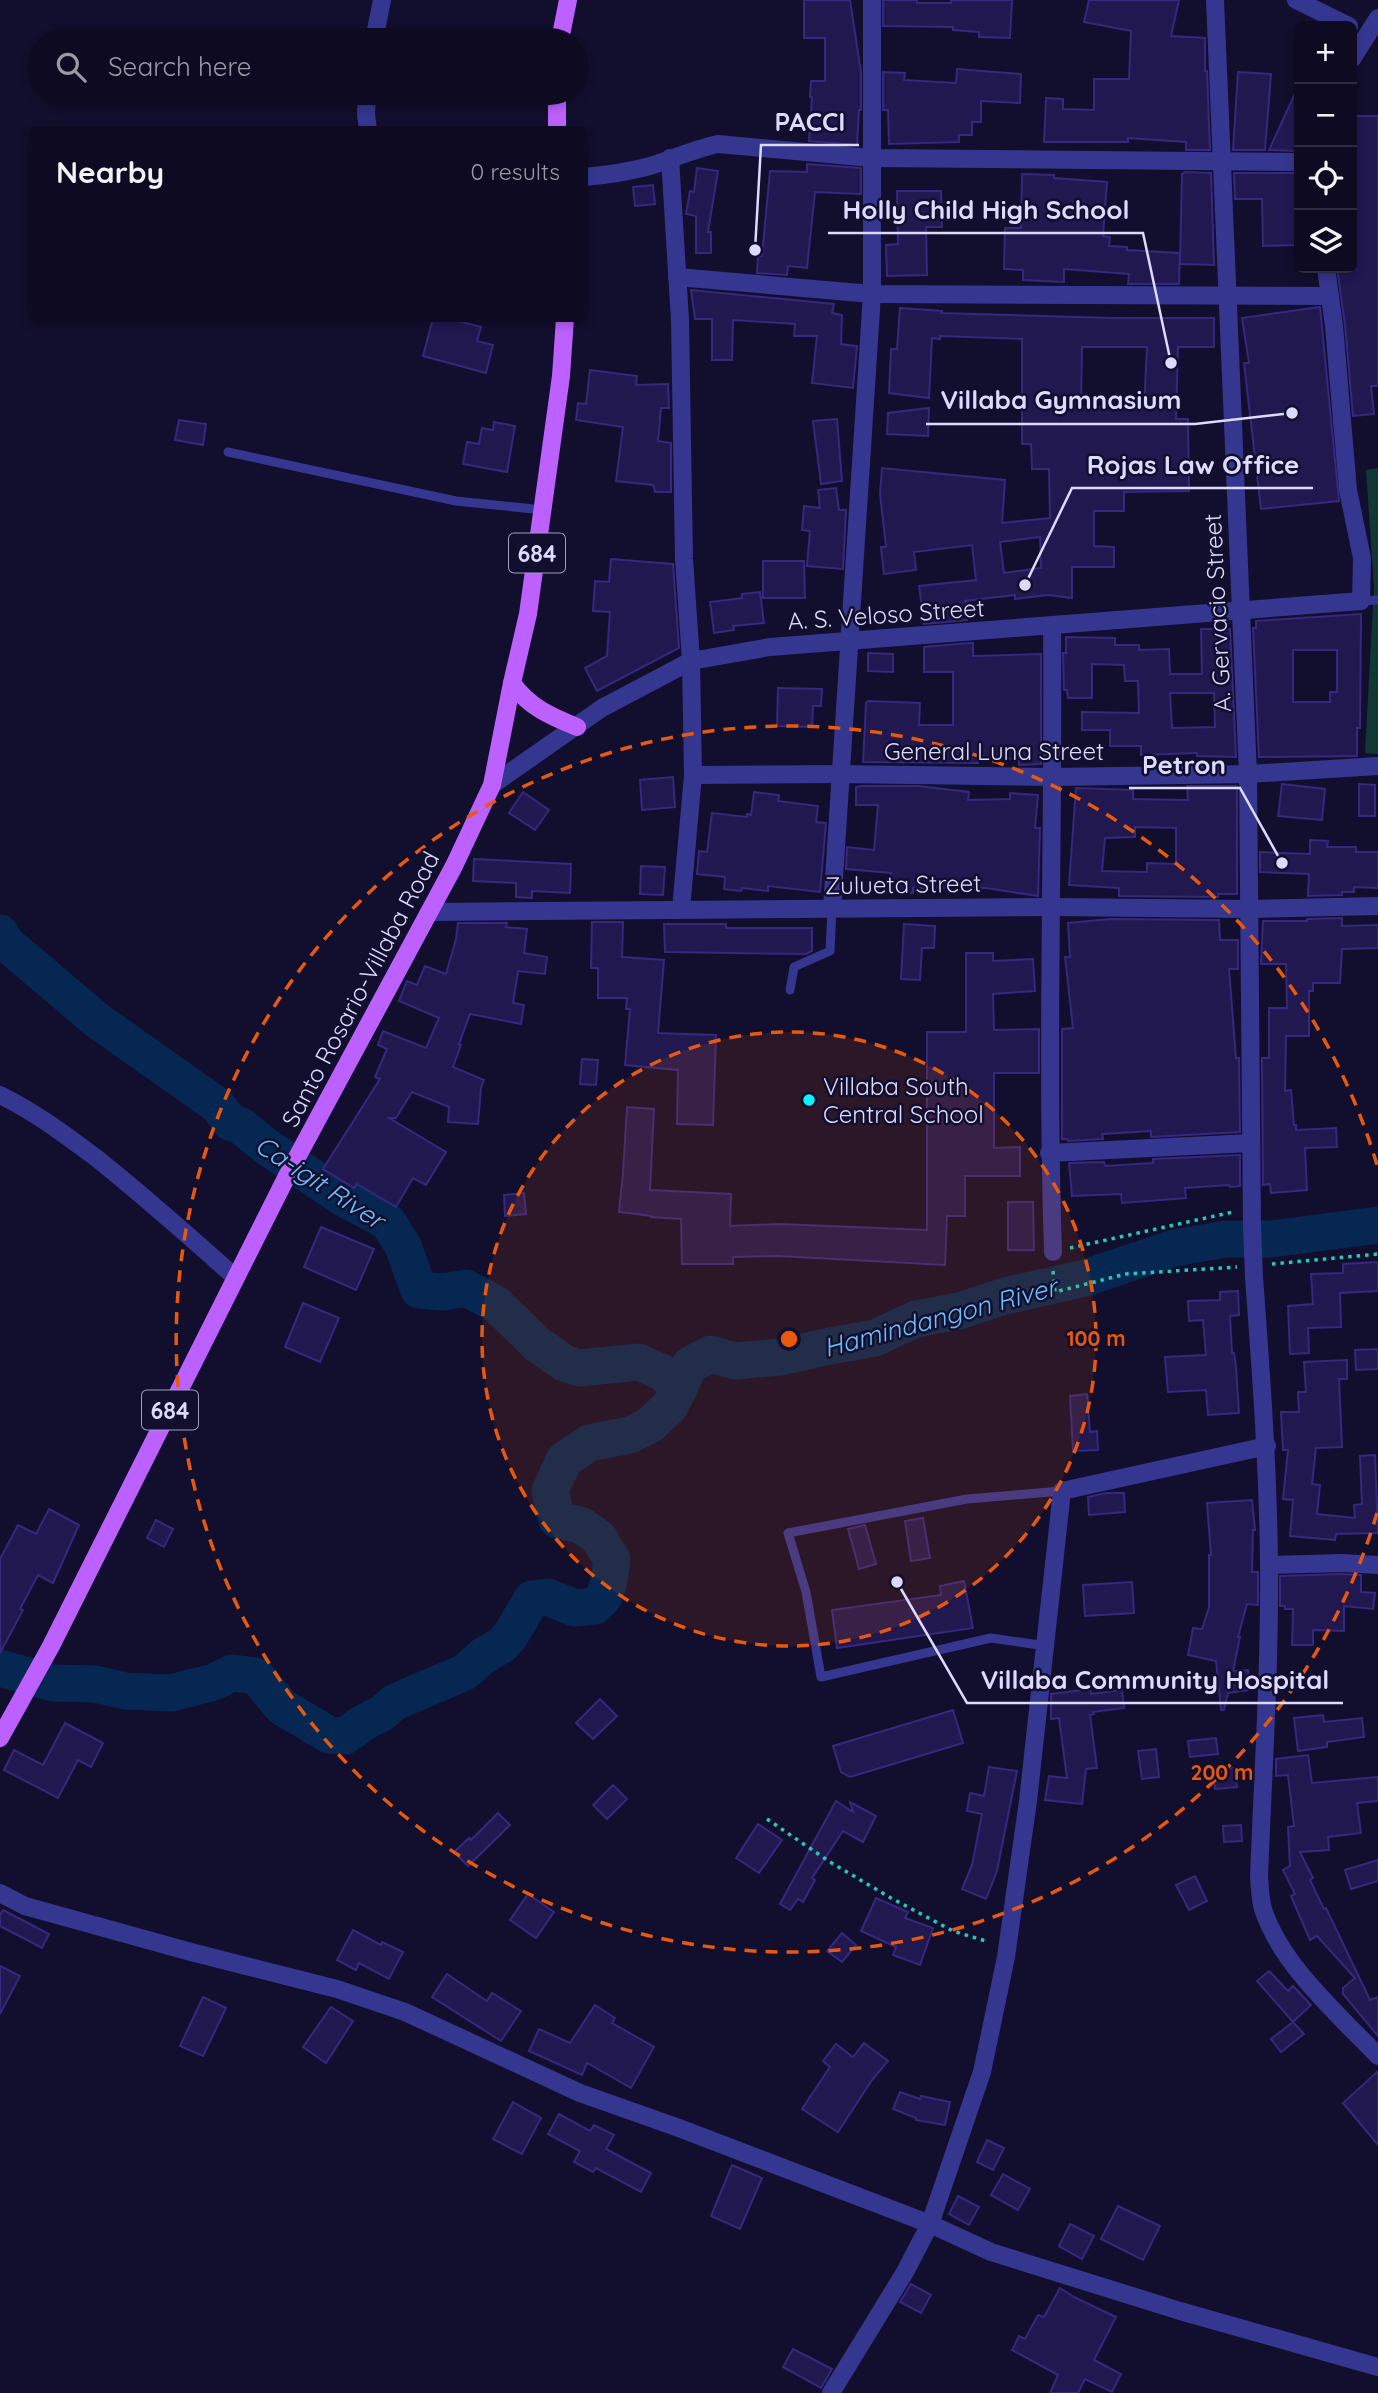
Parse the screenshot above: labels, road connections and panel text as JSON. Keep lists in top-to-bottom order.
{
  "streets": {
    "main road": ["684", "Santo Rosario-Villaba Road"],
    "street": [
      "A. Gervacio Street",
      "A. S. Veloso Street",
      "General Luna Street",
      "Zulueta Street"
    ]
  },
  "crossings": [
    ["684", "A. S. Veloso Street"],
    ["684", "Santo Rosario-Villaba Road"],
    ["A. Gervacio Street", "A. S. Veloso Street"],
    ["A. Gervacio Street", "General Luna Street"],
    ["A. Gervacio Street", "Zulueta Street"],
    ["A. S. Veloso Street", "Santo Rosario-Villaba Road"],
    ["Zulueta Street", "Santo Rosario-Villaba Road"]
  ],
  "water": ["Ca-igit River", "Hamindangon River"],
  "places": [
    "PACCI",
    "Holly Child High School",
    "Villaba Gymnasium",
    "Rojas Law Office",
    "Petron",
    "Villaba South Central School",
    "Villaba Community Hospital"
  ],
  "page": {
    "map_buttons": ["+", "−"],
    "search": "Search here",
    "heading": ["Nearby", "0 results"]
  },
  "rings": ["100 m", "200 m"]
}
